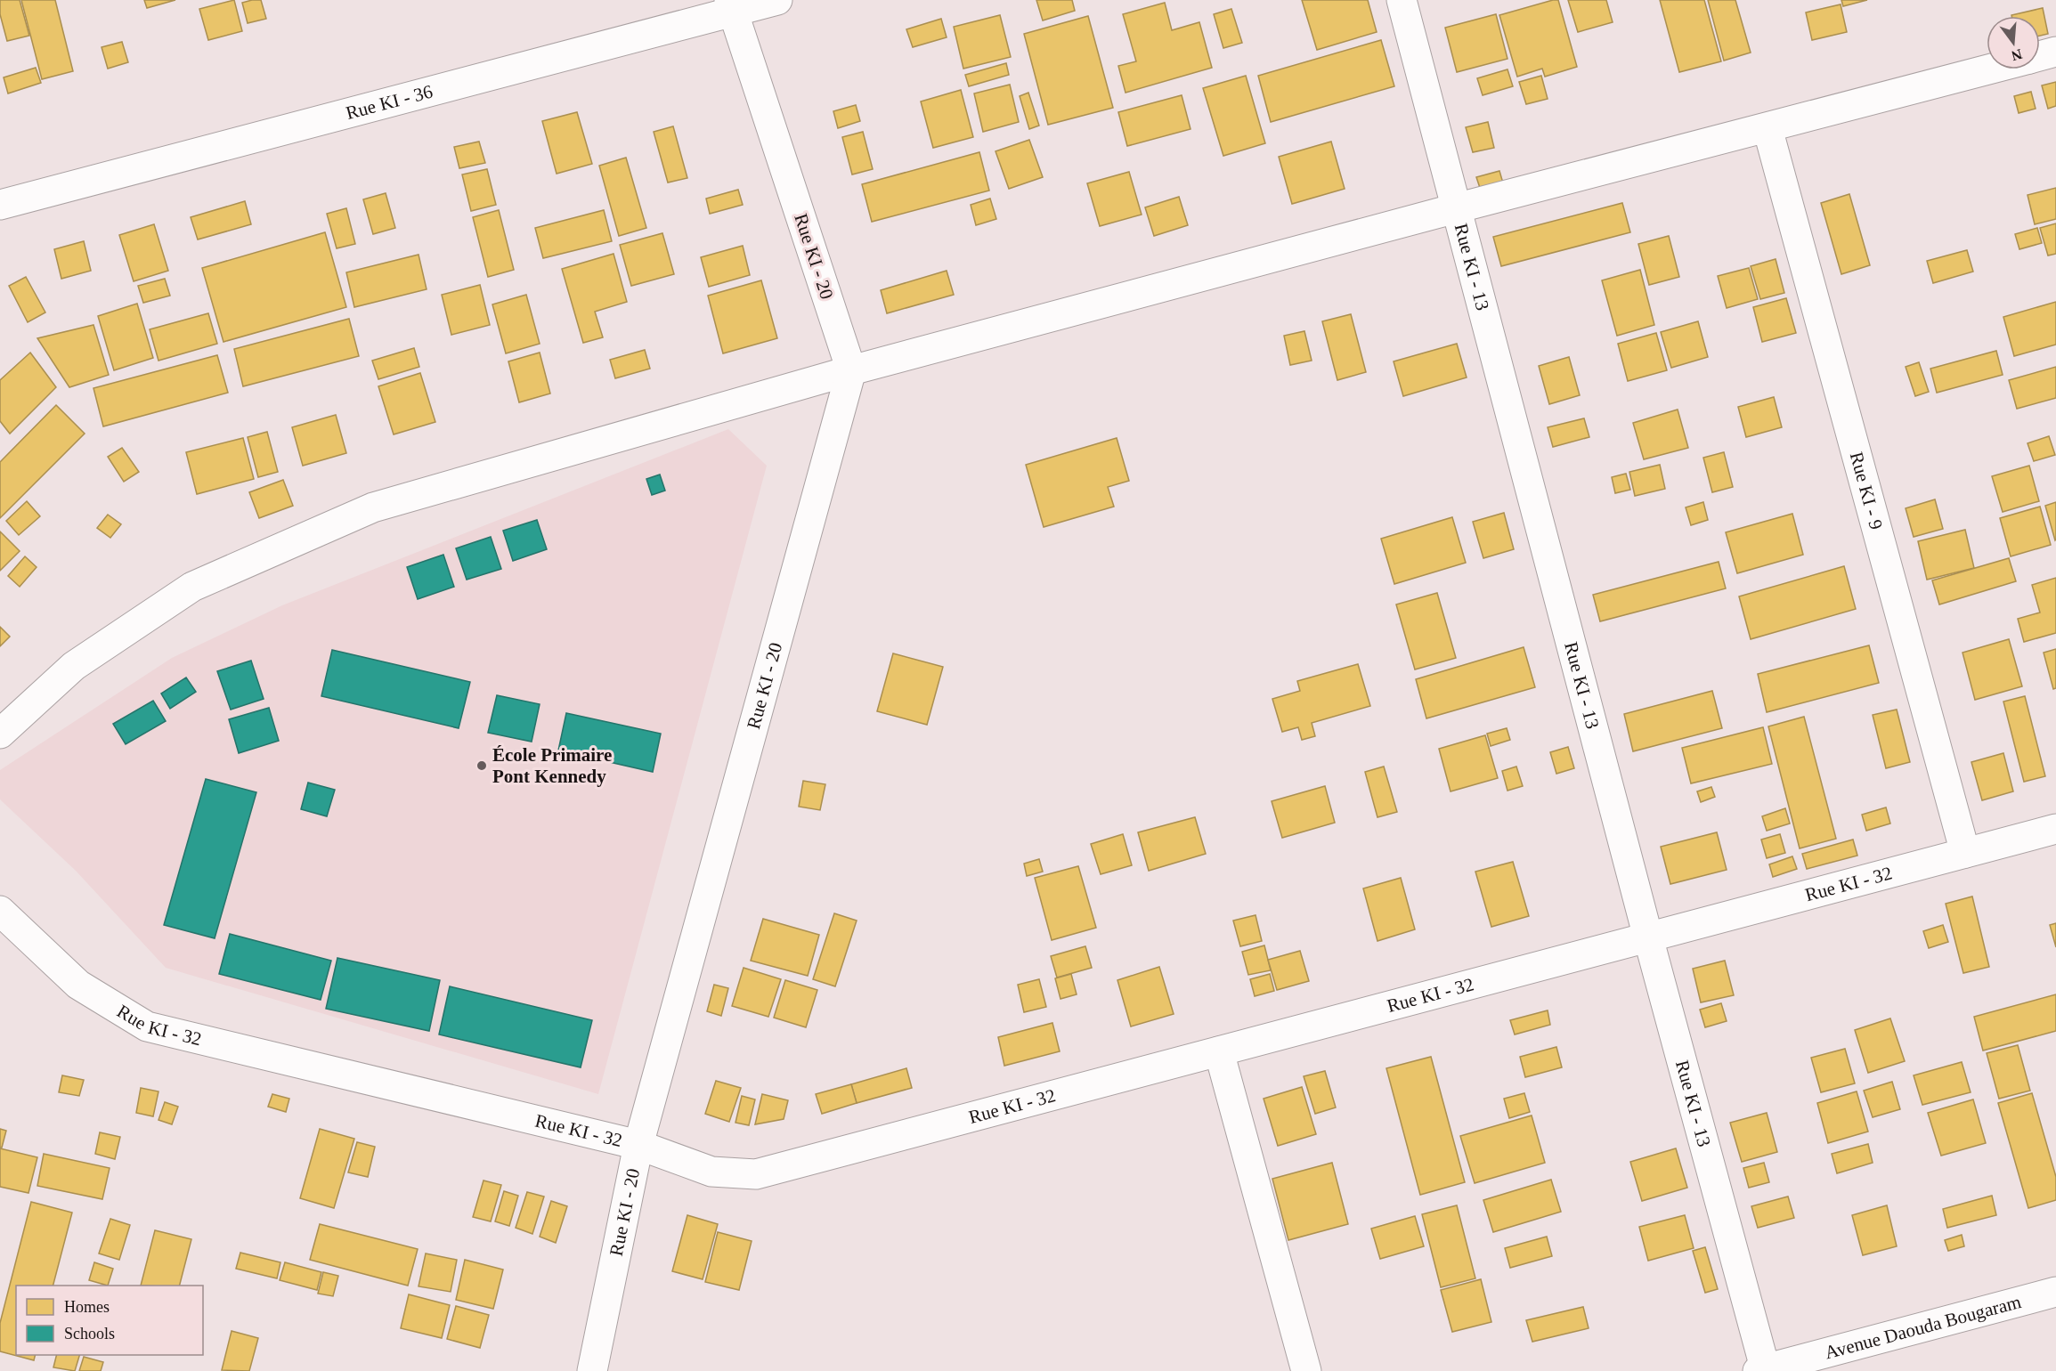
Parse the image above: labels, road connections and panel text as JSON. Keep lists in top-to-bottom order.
{
  "streets": {
    "street": [
      "Rue KI - 36",
      "Rue KI - 20",
      "Rue KI - 13",
      "Rue KI - 9",
      "Rue KI - 32",
      "Avenue Daouda Bougaram"
    ]
  },
  "crossings": [
    ["Rue KI - 36", "Rue KI - 20"],
    ["Rue KI - 20", "Rue KI - 32"],
    ["Rue KI - 13", "Rue KI - 32"],
    ["Rue KI - 13", "Avenue Daouda Bougaram"],
    ["Rue KI - 9", "Rue KI - 32"]
  ],
  "places": ["École Primaire Pont Kennedy"],
  "legend": ["Homes", "Schools"],
  "north": "bottom"
}
